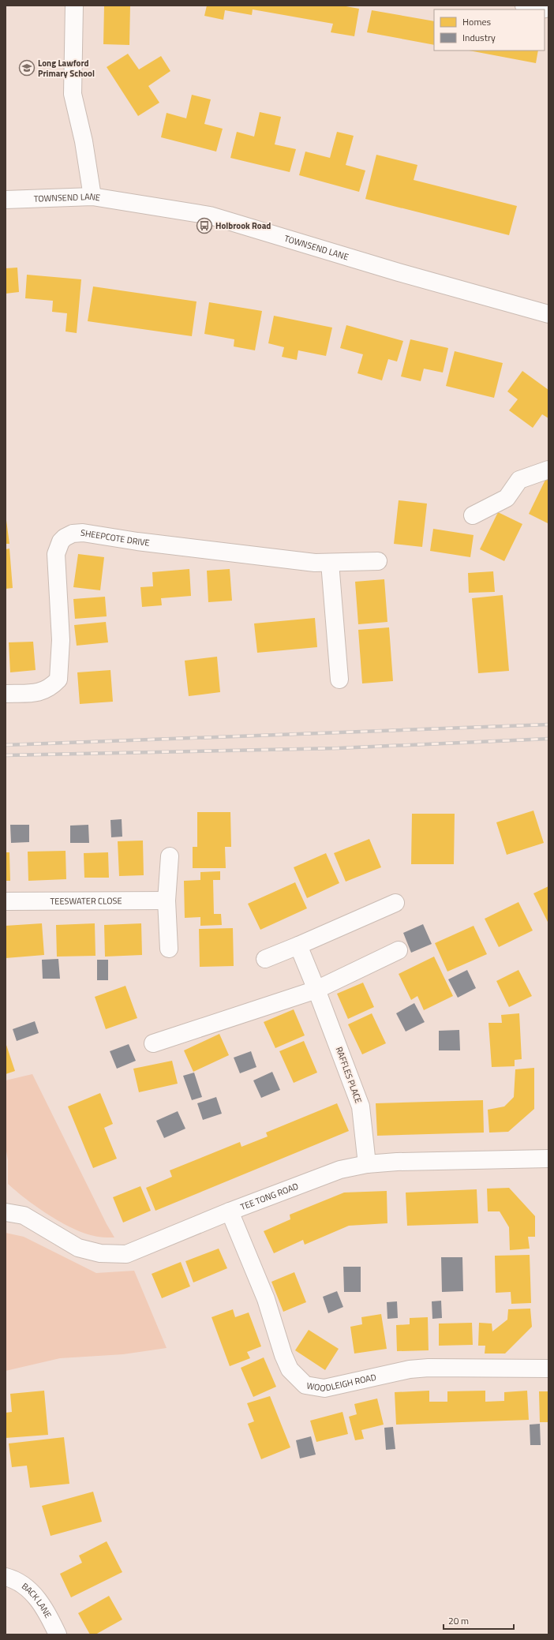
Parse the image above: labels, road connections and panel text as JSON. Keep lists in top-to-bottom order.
{
  "streets": {
    "street": [
      "TOWNSEND LANE",
      "SHEEPCOTE DRIVE",
      "TEESWATER CLOSE",
      "RAFFLES PLACE",
      "TEE TONG ROAD",
      "WOODLEIGH ROAD",
      "BACK LANE"
    ]
  },
  "crossings": [
    ["RAFFLES PLACE", "TEE TONG ROAD"],
    ["TEE TONG ROAD", "WOODLEIGH ROAD"]
  ],
  "places": {
    "school or university": ["Long Lawford Primary School"],
    "bus stop": ["Holbrook Road"]
  },
  "legend": ["Homes", "Industry"],
  "scale_bar": "20 m"
}
